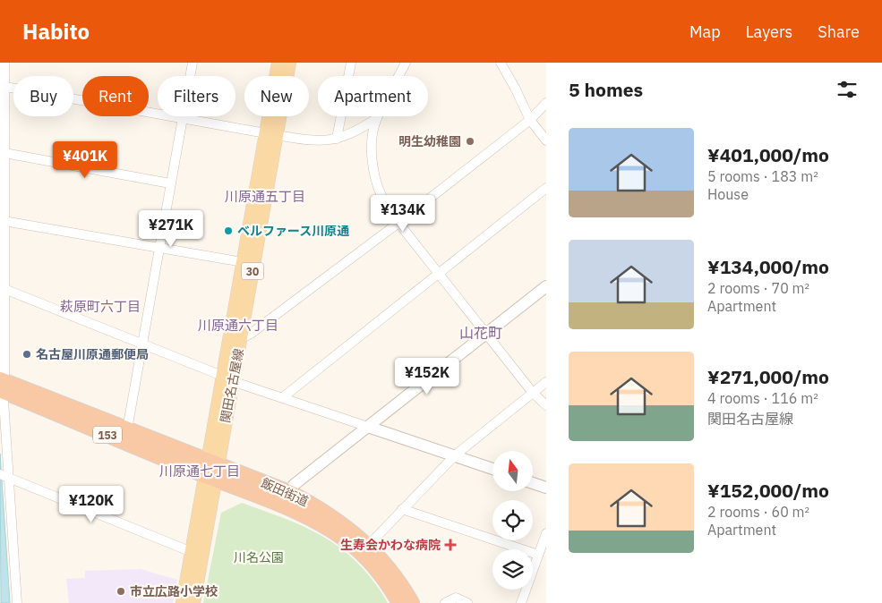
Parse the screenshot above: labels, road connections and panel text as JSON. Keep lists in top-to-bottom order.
{
  "streets": {
    "highway": ["153", "飯田街道"],
    "main road": ["30", "関田名古屋線"]
  },
  "crossings": [
    ["関田名古屋線", "飯田街道"]
  ],
  "districts": [
    "川原通五丁目",
    "萩原町六丁目",
    "川原通六丁目",
    "山花町",
    "川原通七丁目"
  ],
  "parks": ["川名公園"],
  "places": {
    "other": [
      "明生幼稚園",
      "ベルファース川原通",
      "名古屋川原通郵便局",
      "市立広路小学校"
    ],
    "health": ["生寿会かわな病院"]
  },
  "north": "top",
  "page": {
    "header": "Habito",
    "nav": ["Map", "Layers", "Share"],
    "heading": "5 homes",
    "chip": [
      "Buy",
      "Rent",
      "Filters",
      "New",
      "Apartment"
    ],
    "list": [
      {
        "name": "¥401,000/mo",
        "note": "5 rooms · 183 m² · House"
      },
      {
        "name": "¥134,000/mo",
        "note": "2 rooms · 70 m² · Apartment"
      },
      {
        "name": "¥271,000/mo",
        "note": "4 rooms · 116 m² · 関田名古屋線"
      },
      {
        "name": "¥152,000/mo",
        "note": "2 rooms · 60 m² · Apartment"
      }
    ],
    "price": [
      "¥401K",
      "¥134K",
      "¥271K",
      "¥152K",
      "¥120K"
    ]
  }
}
